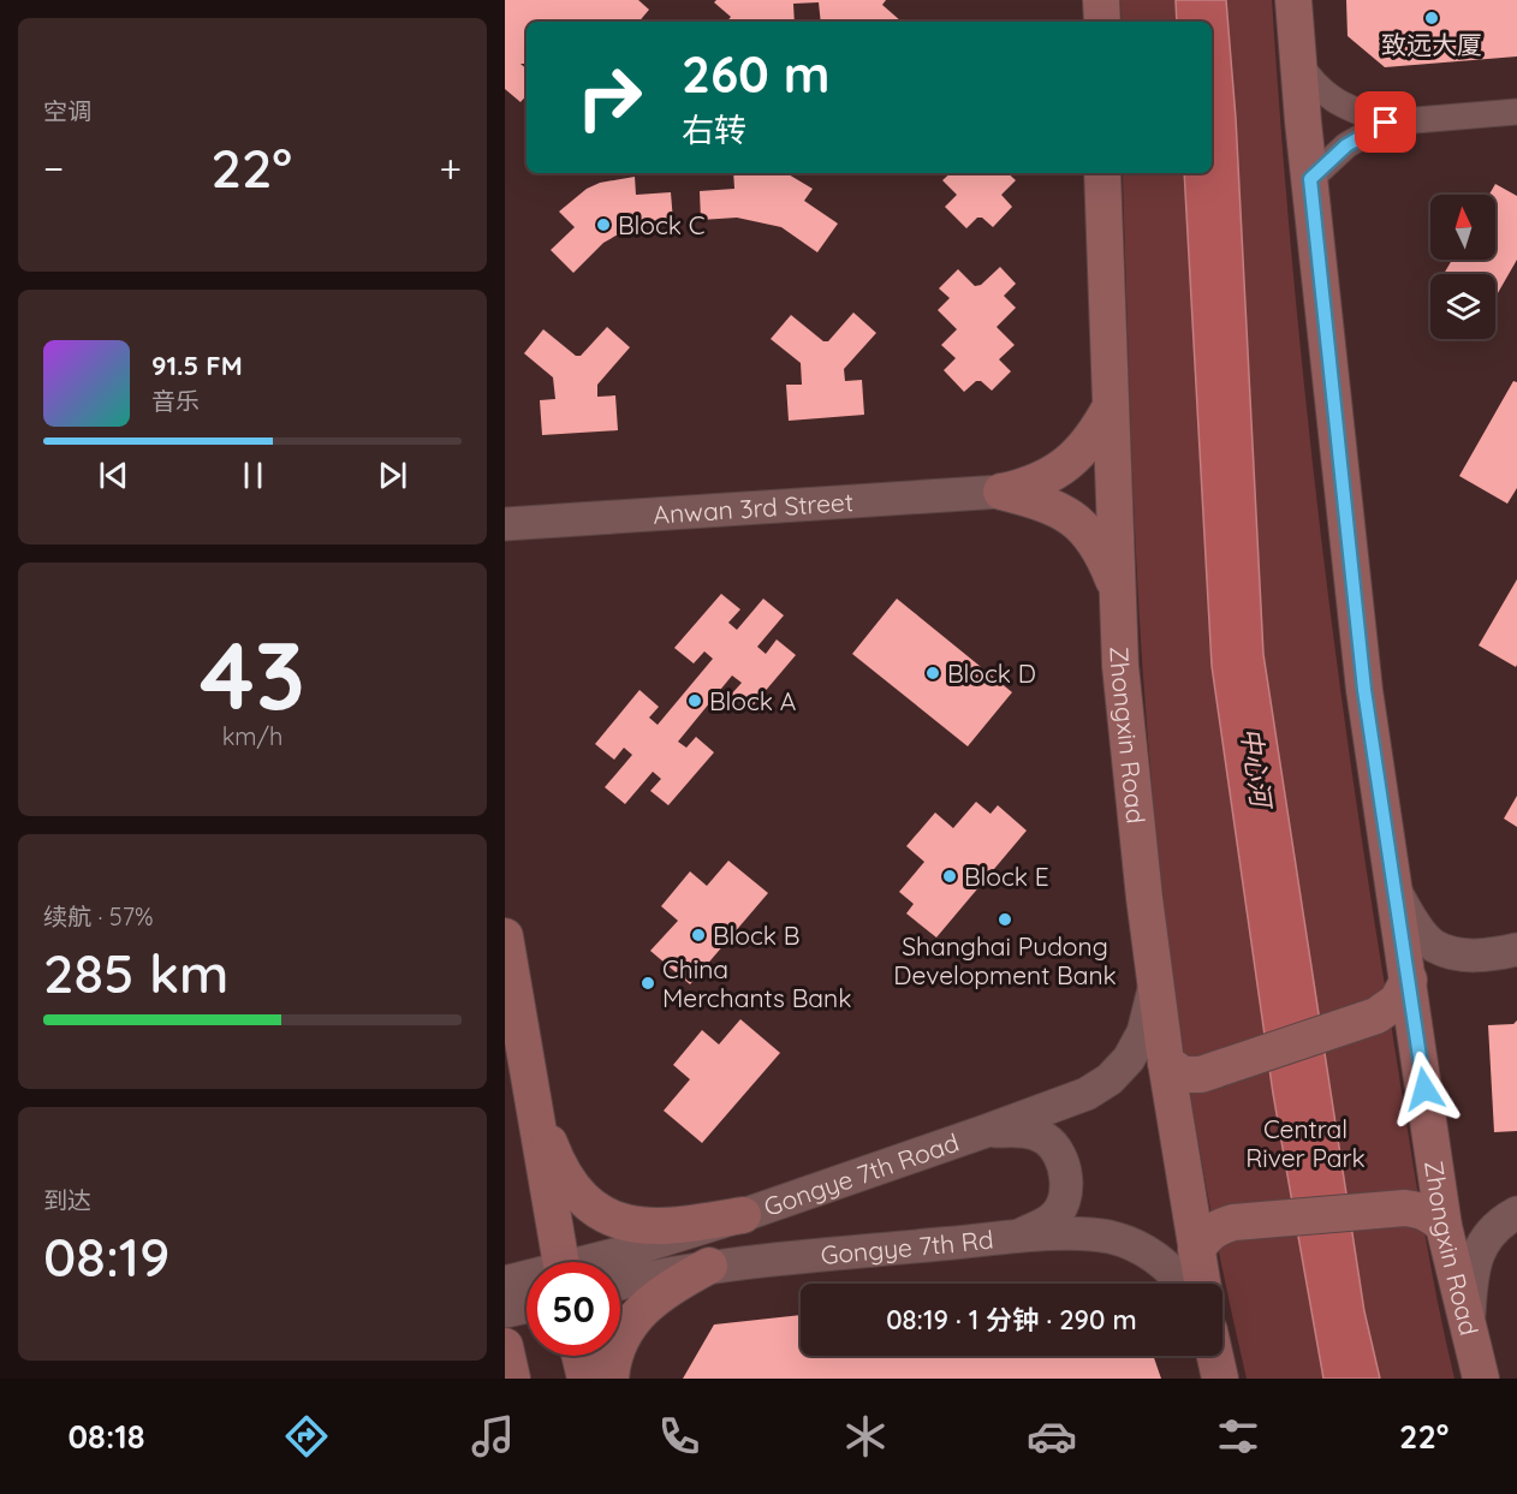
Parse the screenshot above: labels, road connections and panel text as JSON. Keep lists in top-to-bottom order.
{
  "streets": {
    "main road": ["Zhongxin Road"],
    "street": ["Anwan 3rd Street", "Gongye 7th Road", "Gongye 7th Rd"]
  },
  "crossings": [
    ["Zhongxin Road", "Gongye 7th Road"]
  ],
  "water": ["中心河"],
  "parks": ["Central River Park"],
  "places": [
    "致远大厦",
    "Block C",
    "Block D",
    "Block A",
    "Block E",
    "Shanghai Pudong Development Bank",
    "Block B",
    "China Merchants Bank"
  ],
  "north": "top",
  "page": {
    "tile": [
      "空调",
      ["43", "km/h"],
      ["续航 · 57%", "285 km"],
      ["到达", "08:19"]
    ],
    "turn": ["260 m", "右转"],
    "heat": ["−", "22°", "+"],
    "song": ["91.5 FM", "音乐"],
    "limit": "50",
    "trip": "08:19 · 1 分钟 · 290 m",
    "tabs": ["08:18", "22°"]
  }
}
